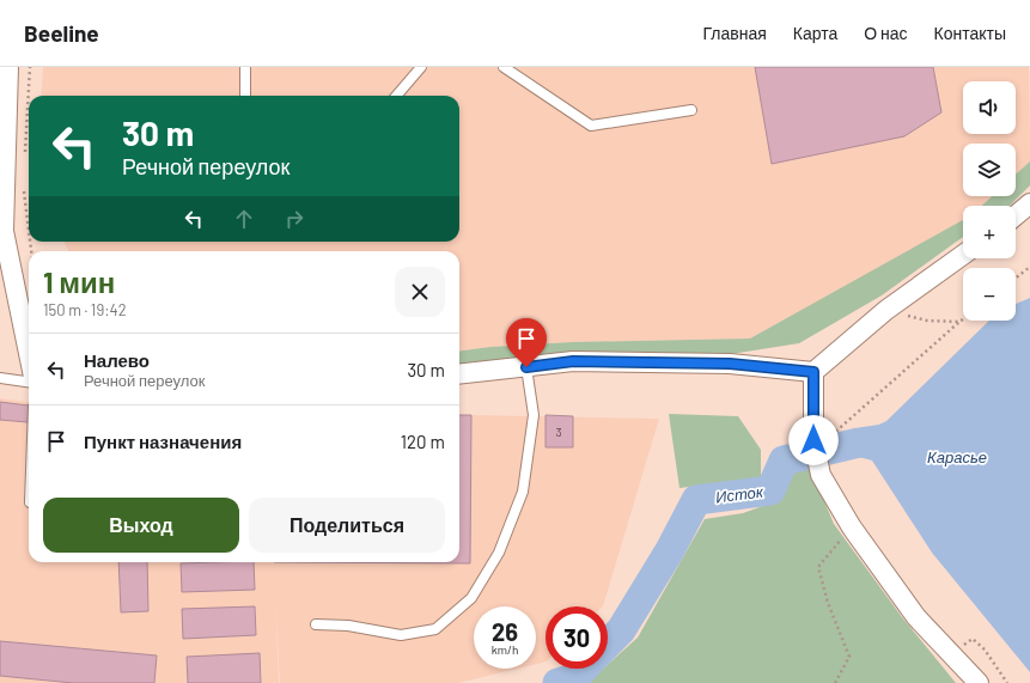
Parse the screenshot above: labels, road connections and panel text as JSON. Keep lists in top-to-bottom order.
{
  "water": ["Карасье", "Исток"],
  "house_numbers": ["3"],
  "page": {
    "header": "Beeline",
    "nav": [
      "Главная",
      "Карта",
      "О нас",
      "Контакты"
    ],
    "map_buttons": ["+", "−"],
    "turn": ["30 m", "Речной переулок"],
    "heading": ["1 мин", "150 m · 19:42"],
    "list": [
      {
        "name": "Налево",
        "note": "Речной переулок",
        "value": "30 m"
      },
      {
        "name": "Пункт назначения",
        "value": "120 m"
      }
    ],
    "buttons": ["Выход", "Поделиться"],
    "speed": "26 km/h",
    "limit": "30"
  }
}
